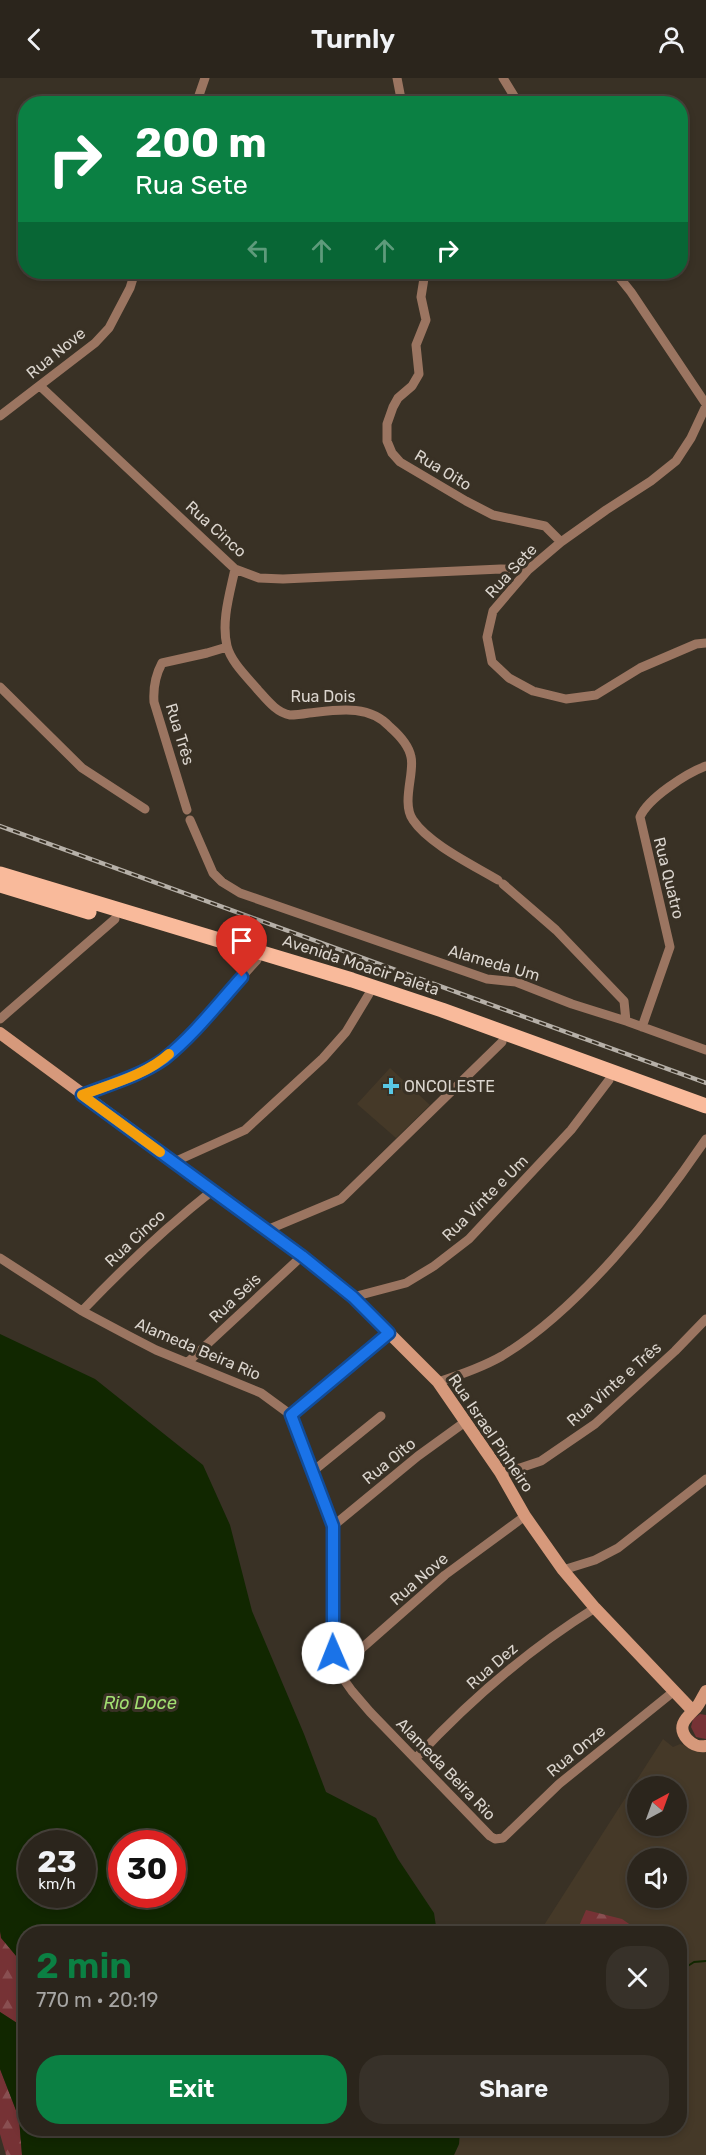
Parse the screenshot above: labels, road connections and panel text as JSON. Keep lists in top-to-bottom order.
{
  "streets": {
    "main road": ["Avenida Moacir Paleta"],
    "street": [
      "Rua Nove",
      "Rua Oito",
      "Rua Cinco",
      "Rua Sete",
      "Rua Dois",
      "Rua Três",
      "Rua Quatro",
      "Alameda Um",
      "Rua Vinte e Um",
      "Rua Seis",
      "Alameda Beira Rio",
      "Rua Vinte e Três",
      "Rua Israel Pinheiro",
      "Rua Dez",
      "Rua Onze"
    ]
  },
  "crossings": [
    ["Rua Nove", "Rua Cinco"],
    ["Rua Nove", "Alameda Beira Rio"],
    ["Rua Nove", "Rua Israel Pinheiro"],
    ["Rua Oito", "Rua Sete"],
    ["Rua Oito", "Alameda Beira Rio"],
    ["Rua Oito", "Rua Israel Pinheiro"],
    ["Rua Cinco", "Rua Sete"],
    ["Rua Cinco", "Alameda Beira Rio"],
    ["Rua Cinco", "Rua Israel Pinheiro"],
    ["Rua Dois", "Rua Três"],
    ["Rua Dois", "Alameda Um"],
    ["Rua Quatro", "Alameda Um"],
    ["Avenida Moacir Paleta", "Rua Vinte e Um"],
    ["Rua Vinte e Um", "Rua Israel Pinheiro"],
    ["Rua Seis", "Alameda Beira Rio"],
    ["Rua Seis", "Rua Israel Pinheiro"],
    ["Alameda Beira Rio", "Rua Dez"],
    ["Alameda Beira Rio", "Rua Onze"],
    ["Rua Vinte e Três", "Rua Israel Pinheiro"],
    ["Rua Israel Pinheiro", "Rua Dez"],
    ["Rua Israel Pinheiro", "Rua Onze"]
  ],
  "water": ["Rio Doce"],
  "places": {
    "health": ["ONCOLESTE"]
  },
  "north": "top right",
  "page": {
    "header": "Turnly",
    "turn": ["200 m", "Rua Sete"],
    "speed": "23 km/h",
    "limit": "30",
    "heading": ["2 min", "770 m · 20:19"],
    "buttons": ["Exit", "Share"]
  }
}
